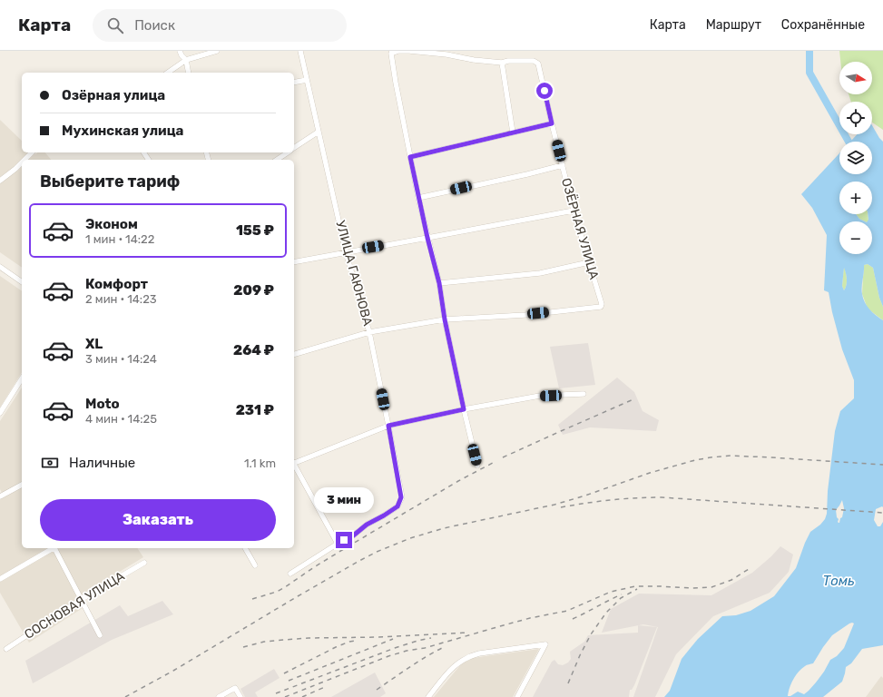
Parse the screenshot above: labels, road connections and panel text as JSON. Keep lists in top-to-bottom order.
{
  "streets": {
    "street": ["ОЗЁРНАЯ УЛИЦА", "УЛИЦА ГАЮНОВА", "СОСНОВАЯ УЛИЦА"]
  },
  "water": ["Томь"],
  "north": "right",
  "page": {
    "header": "Карта",
    "search": "Поиск",
    "nav": ["Карта", "Маршрут", "Сохранённые"],
    "map_buttons": ["+", "−"],
    "banner": ["Озёрная улица", "Мухинская улица"],
    "heading": "Выберите тариф",
    "list": [
      {
        "name": "Эконом",
        "note": "1 мин · 14:22",
        "value": "155 ₽"
      },
      {
        "name": "Комфорт",
        "note": "2 мин · 14:23",
        "value": "209 ₽"
      },
      {
        "name": "XL",
        "note": "3 мин · 14:24",
        "value": "264 ₽"
      },
      {
        "name": "Moto",
        "note": "4 мин · 14:25",
        "value": "231 ₽"
      }
    ],
    "pay": ["Наличные", "1.1 km"],
    "bubble": "3 мин",
    "buttons": "Заказать"
  }
}
